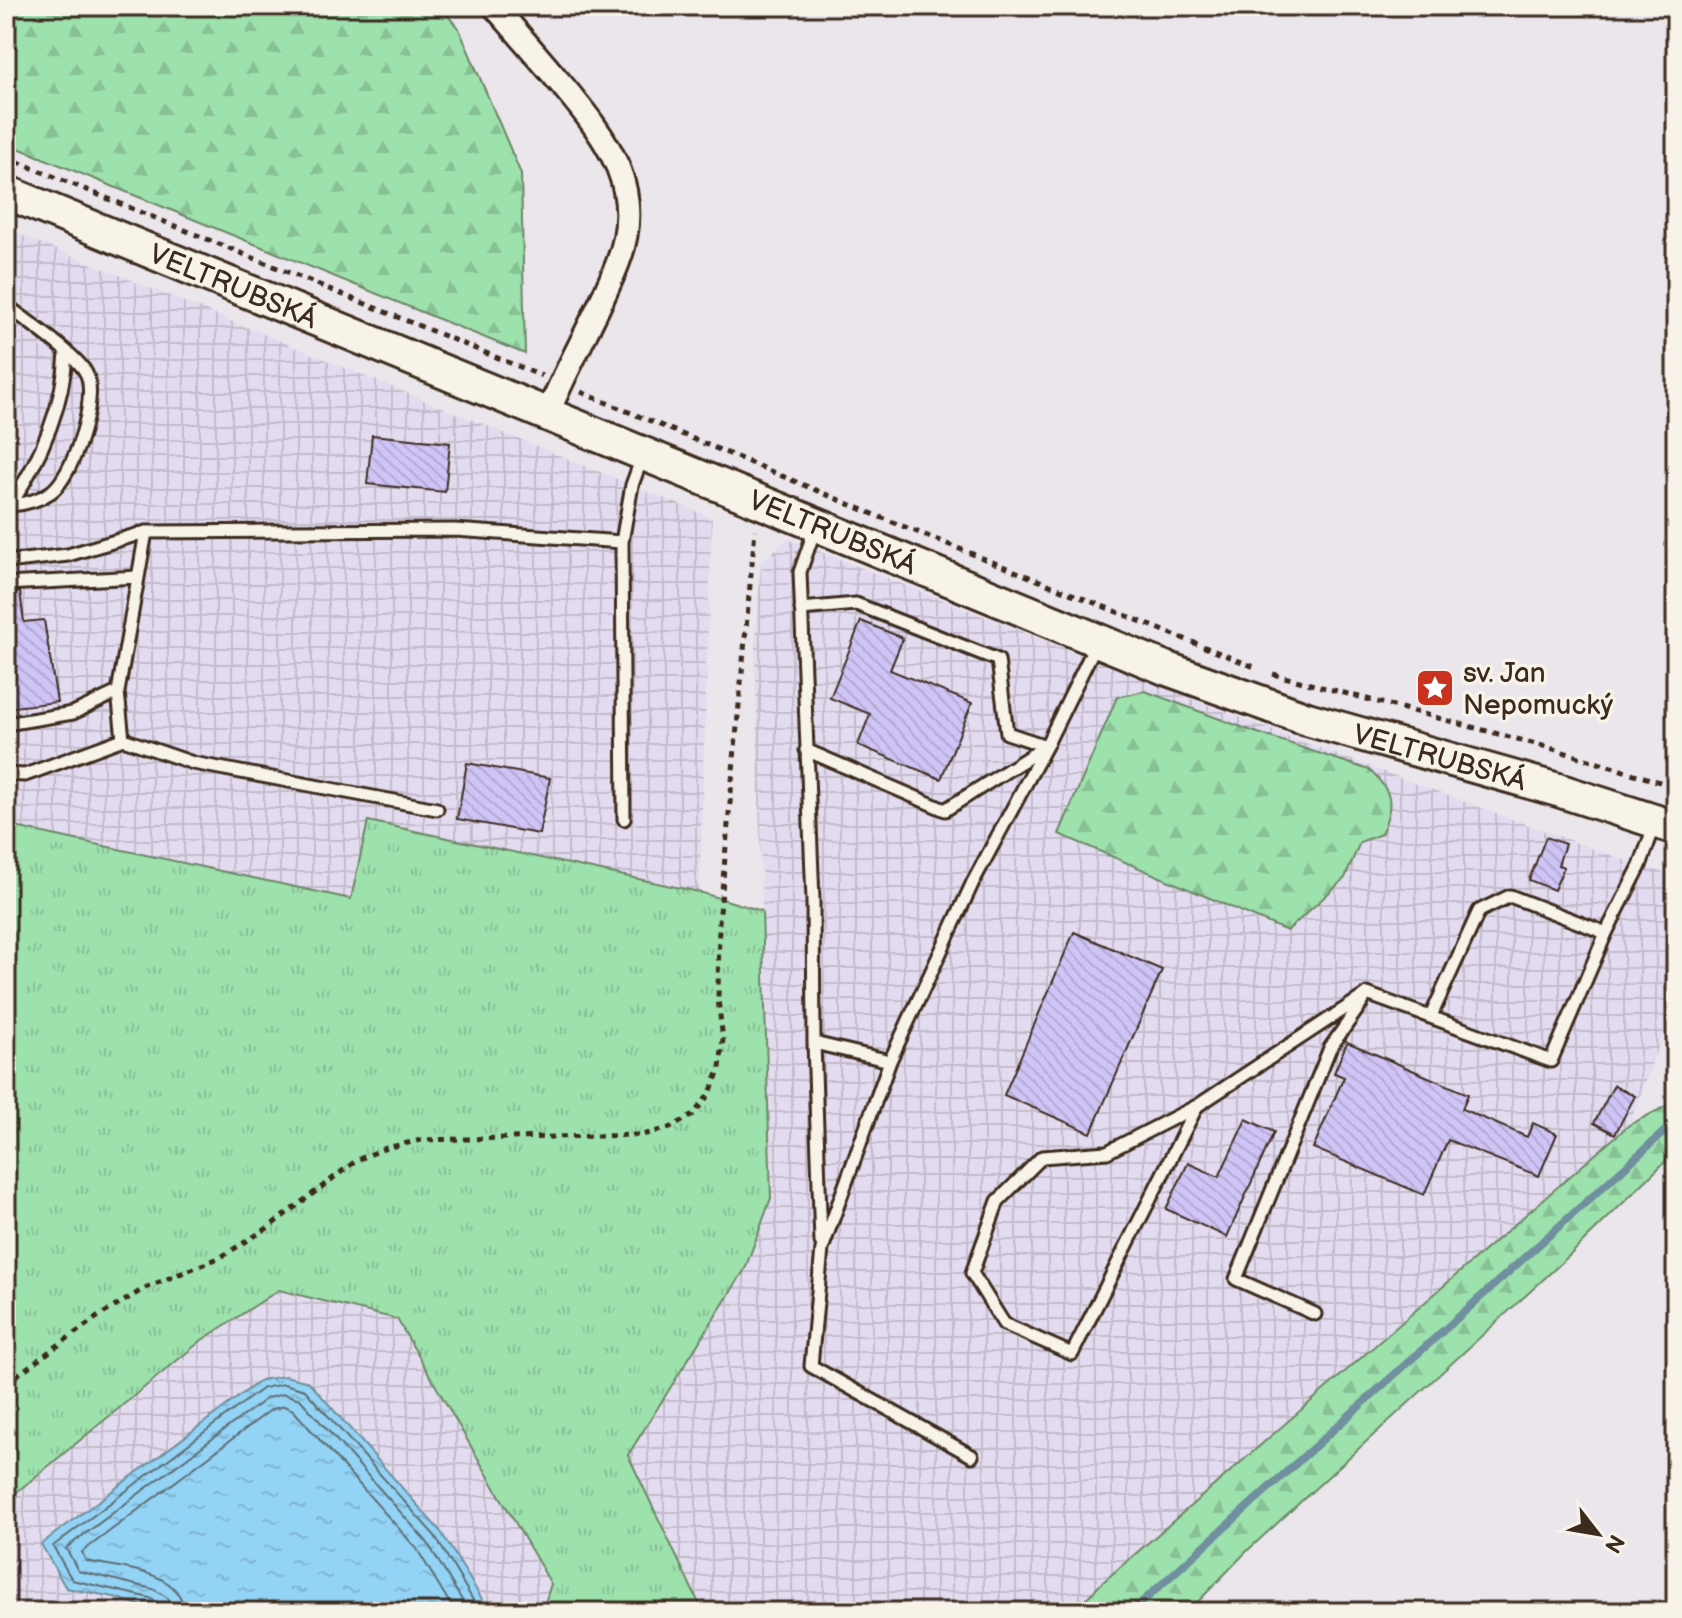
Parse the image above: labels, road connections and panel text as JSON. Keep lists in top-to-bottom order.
{
  "streets": {
    "street": ["VELTRUBSKÁ"]
  },
  "places": {
    "place": ["sv. Jan Nepomucký"]
  },
  "north": "bottom right"
}
